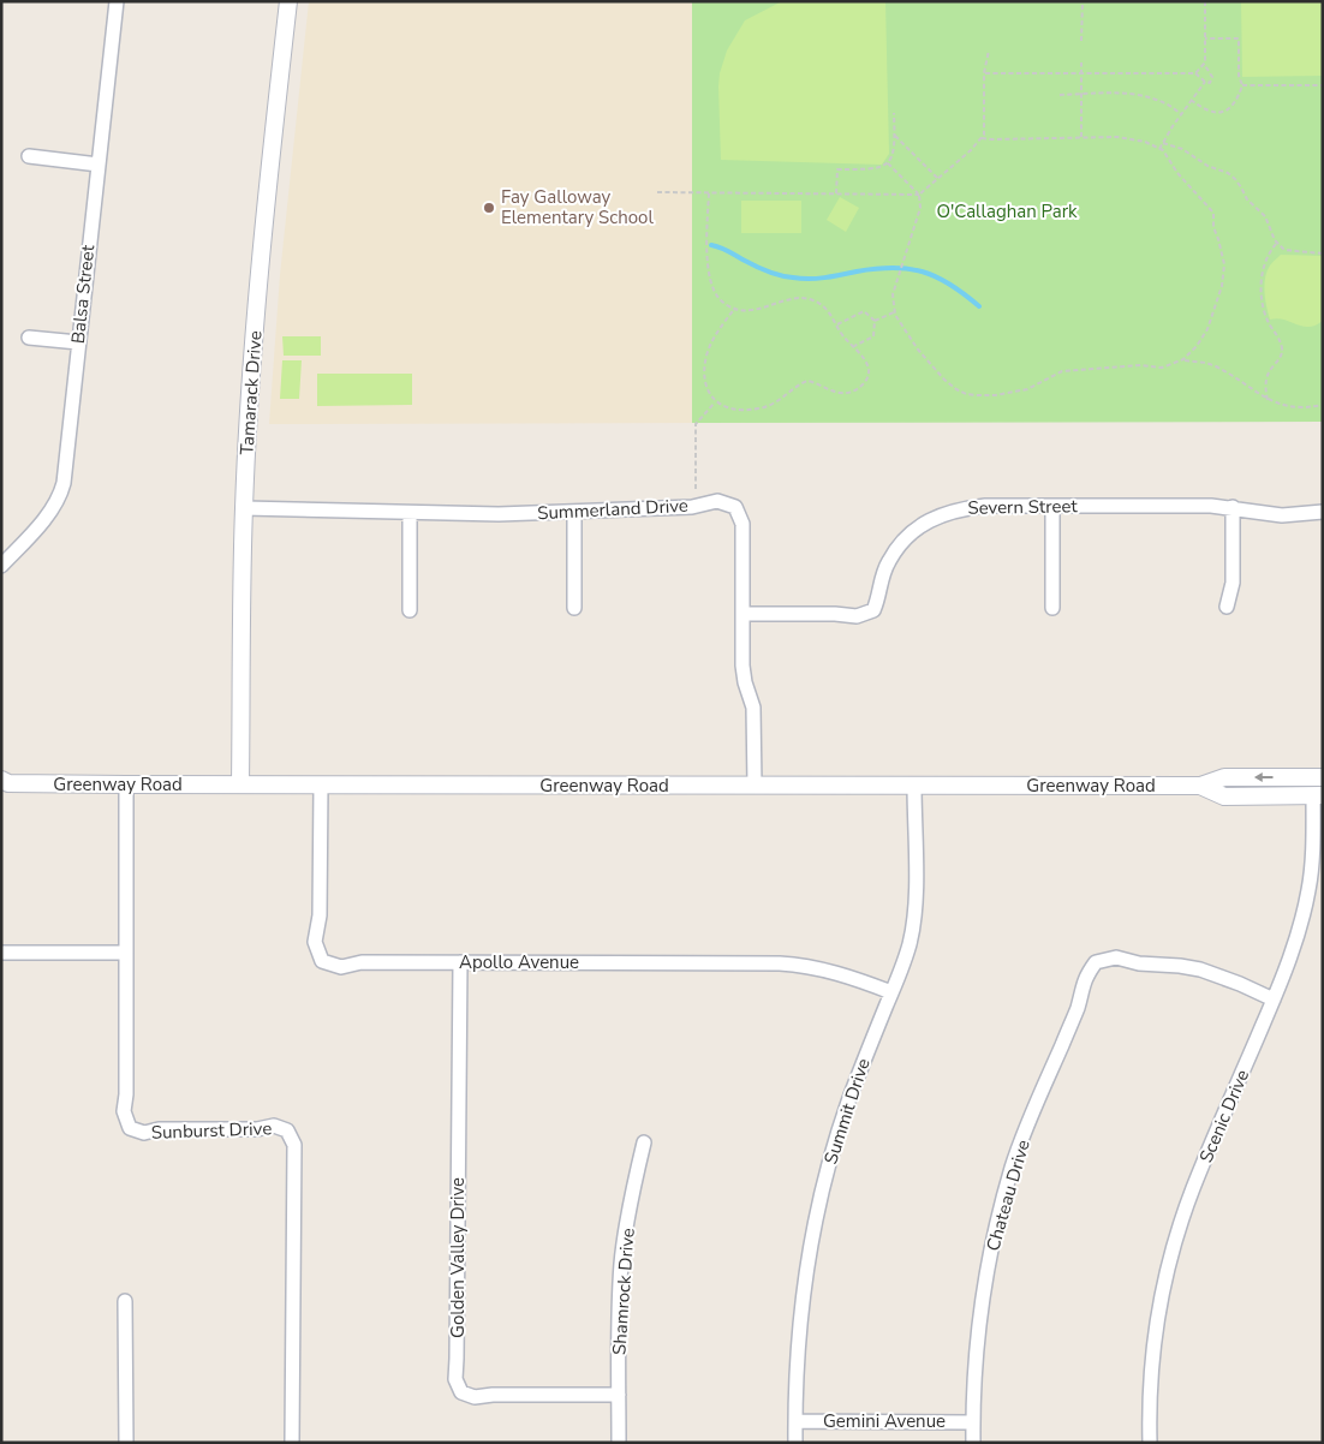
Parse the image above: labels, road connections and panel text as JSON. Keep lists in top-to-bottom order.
{
  "streets": {
    "street": [
      "Balsa Street",
      "Tamarack Drive",
      "Severn Street",
      "Summerland Drive",
      "Greenway Road",
      "Apollo Avenue",
      "Summit Drive",
      "Scenic Drive",
      "Sunburst Drive",
      "Chateau Drive",
      "Golden Valley Drive",
      "Shamrock Drive",
      "Gemini Avenue"
    ]
  },
  "crossings": [
    ["Tamarack Drive", "Summerland Drive"],
    ["Tamarack Drive", "Greenway Road"],
    ["Severn Street", "Summerland Drive"],
    ["Summerland Drive", "Greenway Road"],
    ["Greenway Road", "Apollo Avenue"],
    ["Greenway Road", "Summit Drive"],
    ["Greenway Road", "Scenic Drive"],
    ["Greenway Road", "Sunburst Drive"],
    ["Apollo Avenue", "Summit Drive"],
    ["Apollo Avenue", "Golden Valley Drive"],
    ["Summit Drive", "Gemini Avenue"],
    ["Scenic Drive", "Chateau Drive"],
    ["Chateau Drive", "Gemini Avenue"],
    ["Golden Valley Drive", "Shamrock Drive"]
  ],
  "parks": ["O'Callaghan Park"],
  "places": ["Fay Galloway Elementary School"]
}
